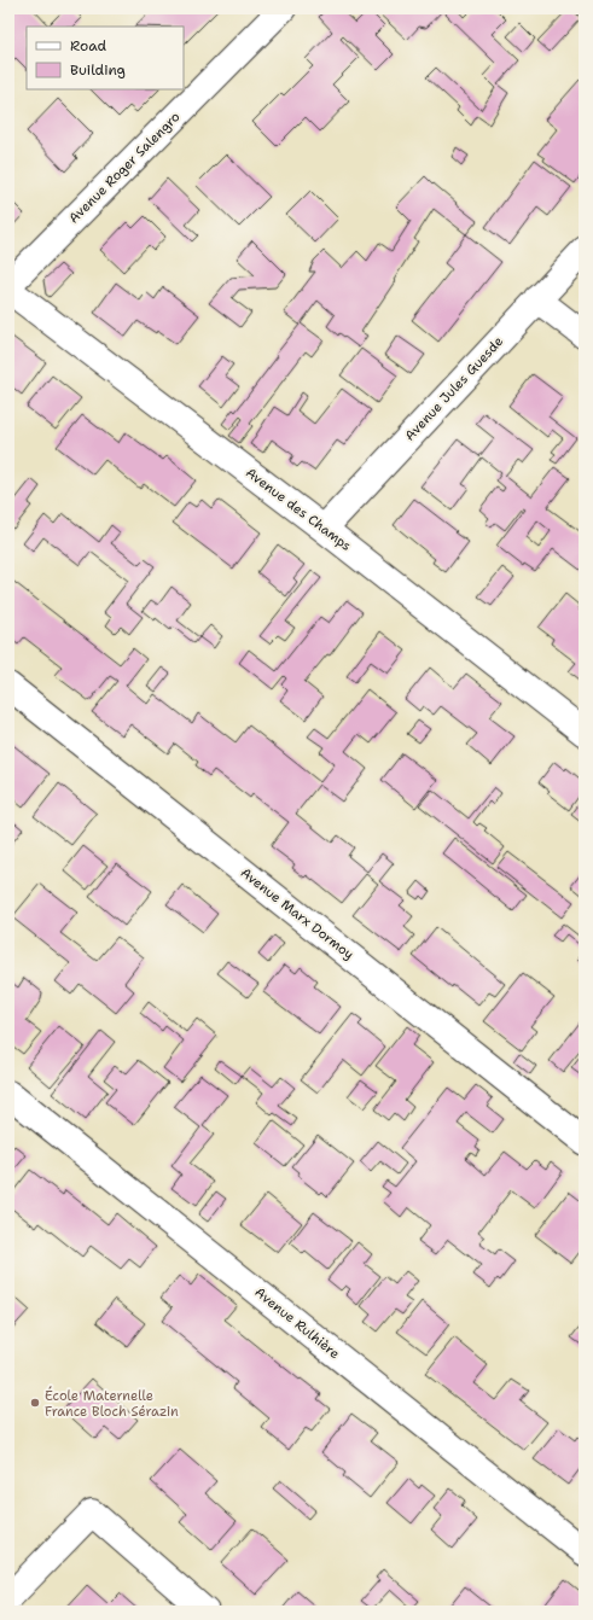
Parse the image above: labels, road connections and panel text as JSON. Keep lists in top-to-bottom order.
{
  "streets": {
    "street": [
      "Avenue Roger Salengro",
      "Avenue Jules Guesde",
      "Avenue des Champs",
      "Avenue Marx Dormoy",
      "Avenue Rulhière"
    ]
  },
  "crossings": [
    ["Avenue Jules Guesde", "Avenue des Champs"]
  ],
  "places": ["École Maternelle France Bloch Sérazin"],
  "legend": ["Road", "Building"]
}
